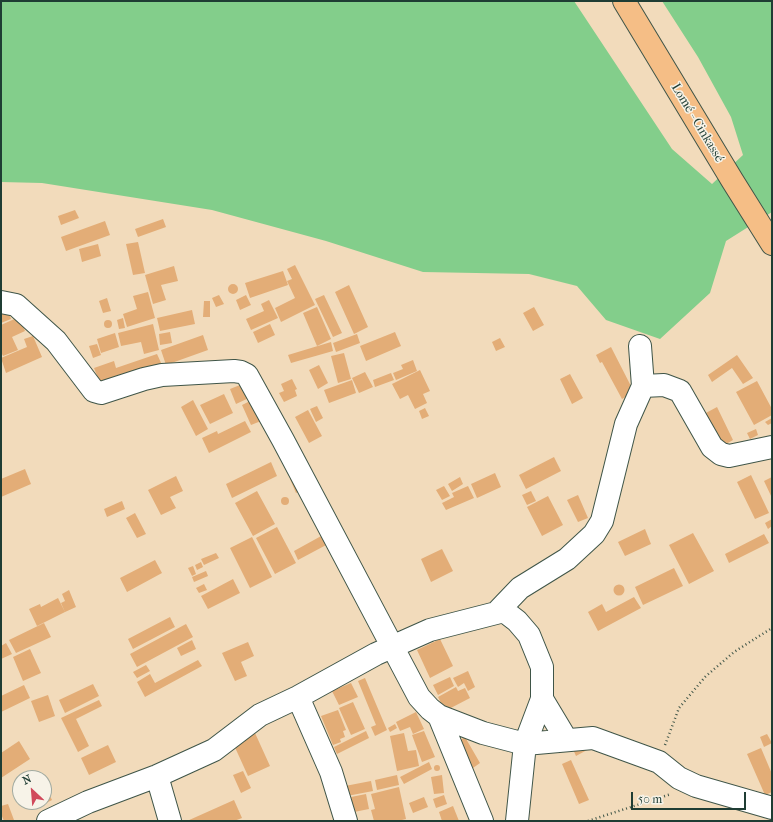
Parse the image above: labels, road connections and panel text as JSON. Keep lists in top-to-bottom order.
{
  "streets": {
    "highway": ["Lomé - Cinkassé"]
  },
  "scale_bar": "50 m",
  "north": "top left"
}
